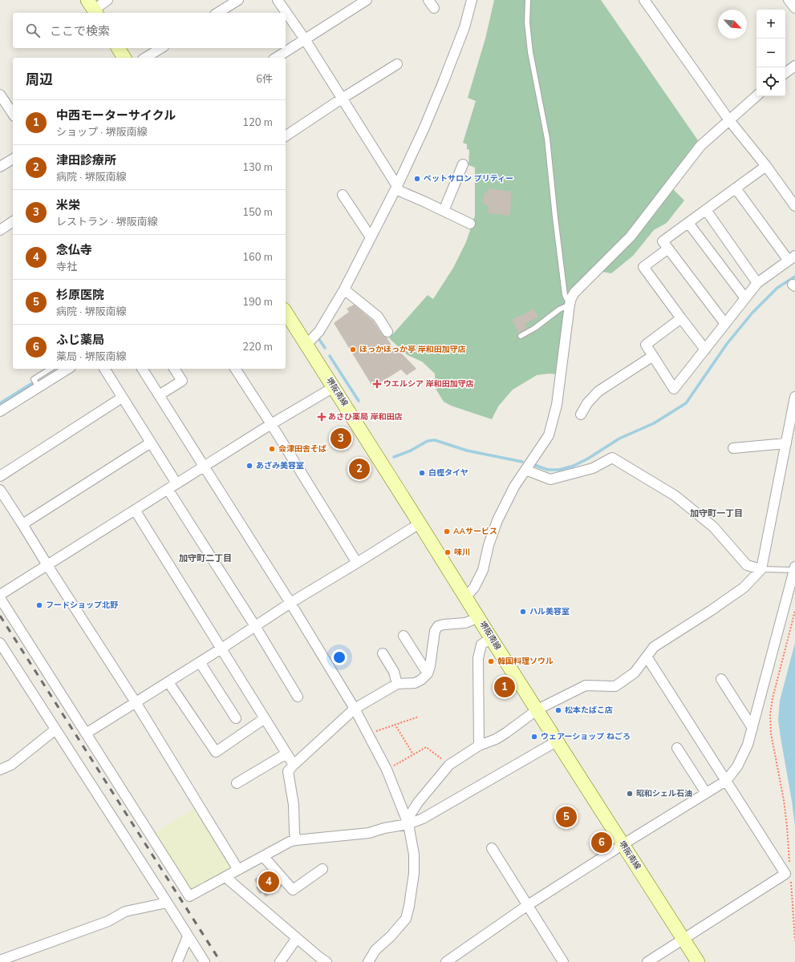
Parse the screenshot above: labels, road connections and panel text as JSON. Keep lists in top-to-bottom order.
{
  "streets": {
    "main road": ["堺阪南線"]
  },
  "districts": ["加守町一丁目", "加守町二丁目"],
  "places": {
    "other": [
      "ペットサロン プリティー",
      "ほっかほっか亭 岸和田加守店",
      "会津田舎そば",
      "あざみ美容室",
      "白樫タイヤ",
      "AAサービス",
      "味川",
      "フードショップ北野",
      "ハル美容室",
      "韓国料理ソウル",
      "松本たばこ店",
      "ウェアーショップ ねごろ",
      "昭和シェル石油"
    ],
    "health": ["ウエルシア 岸和田加守店", "あさひ薬局 岸和田店"]
  },
  "north": "bottom right",
  "page": {
    "map_buttons": ["+", "−"],
    "search": "ここで検索",
    "heading": ["周辺", "6件"],
    "list": [
      {
        "mark": "1",
        "name": "中西モーターサイクル",
        "note": "ショップ · 堺阪南線",
        "value": "120 m"
      },
      {
        "mark": "2",
        "name": "津田診療所",
        "note": "病院 · 堺阪南線",
        "value": "130 m"
      },
      {
        "mark": "3",
        "name": "米栄",
        "note": "レストラン · 堺阪南線",
        "value": "150 m"
      },
      {
        "mark": "4",
        "name": "念仏寺",
        "note": "寺社",
        "value": "160 m"
      },
      {
        "mark": "5",
        "name": "杉原医院",
        "note": "病院 · 堺阪南線",
        "value": "190 m"
      },
      {
        "mark": "6",
        "name": "ふじ薬局",
        "note": "薬局 · 堺阪南線",
        "value": "220 m"
      }
    ],
    "pins": [
      "3",
      "2",
      "1",
      "5",
      "6",
      "4"
    ]
  }
}
